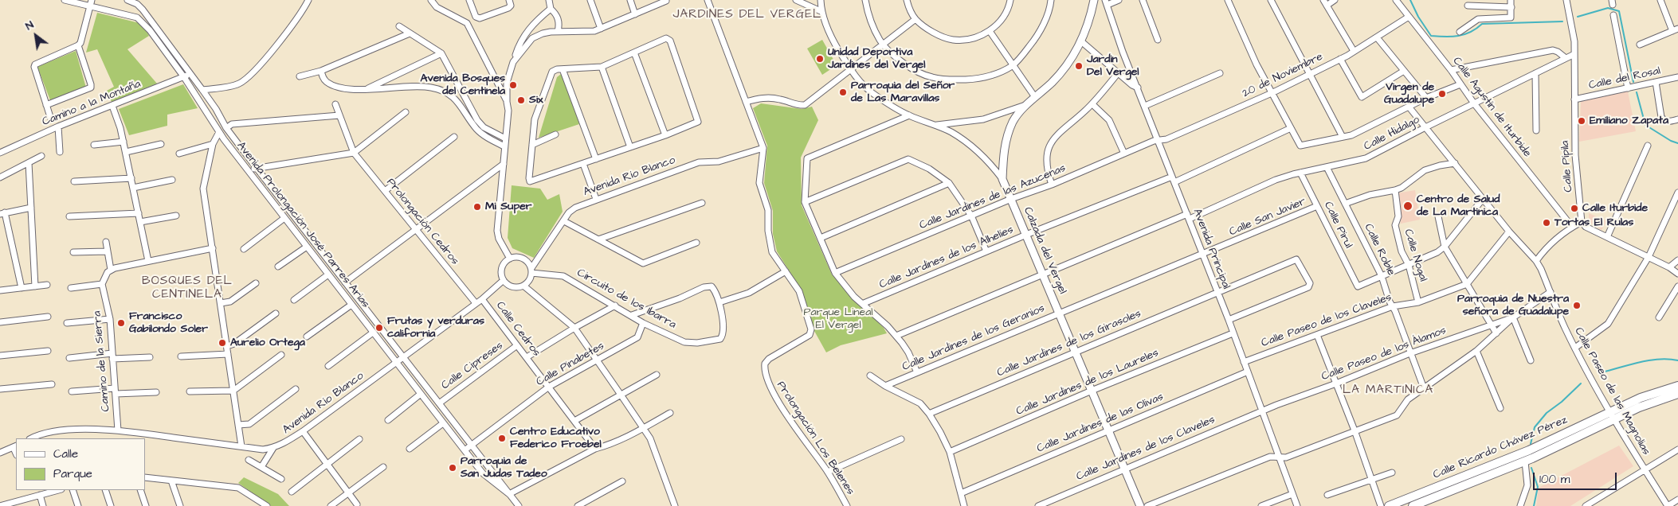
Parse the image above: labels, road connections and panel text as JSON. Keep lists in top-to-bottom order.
{
  "streets": {
    "main road": ["Calle Ricardo Chávez Pérez"],
    "street": [
      "20 de Noviembre",
      "Calle del Rosal",
      "Camino a la Montaña",
      "Calle Agustín de Iturbide",
      "Calle Hidalgo",
      "Calle Pípila",
      "Avenida Río Blanco",
      "Calle Jardines de las Azucenas",
      "Calle San Javier",
      "Prolongación Cedros",
      "Avenida Prolongación José Parres Arias",
      "Calle Pirul",
      "Avenida Principal",
      "Calle Roble",
      "Calzada del Vergel",
      "Calle Nogal",
      "Calle Jardines de los Alhelíes",
      "Circuito de los Ibarra",
      "Calle Paseo de los Claveles",
      "Calle Cedros",
      "Calle Jardines de los Geranios",
      "Calle Jardines de los Girasoles",
      "Calle Paseo de los Álamos",
      "Camino de la Sierra",
      "Calle Pinabetes",
      "Calle Cipreses",
      "Calle Jardines de los Laureles",
      "Calle Paseo de las Magnolias",
      "Calle Jardines de las Olivas",
      "Prolongación Los Belenes",
      "Calle Jardines de los Claveles"
    ]
  },
  "crossings": [
    ["20 de Noviembre", "Calle Agustín de Iturbide"],
    ["20 de Noviembre", "Calle Jardines de las Azucenas"],
    ["20 de Noviembre", "Avenida Principal"],
    ["Calle del Rosal", "Calle Pípila"],
    ["Camino a la Montaña", "Avenida Prolongación José Parres Arias"],
    ["Calle Agustín de Iturbide", "Calle Hidalgo"],
    ["Calle Hidalgo", "Calle Pípila"],
    ["Calle Hidalgo", "Calle Pirul"],
    ["Calle Hidalgo", "Avenida Principal"],
    ["Calle Hidalgo", "Calle Roble"],
    ["Calle Hidalgo", "Calzada del Vergel"],
    ["Calle Hidalgo", "Calle Paseo de las Magnolias"],
    ["Avenida Río Blanco", "Prolongación Cedros"],
    ["Avenida Río Blanco", "Avenida Prolongación José Parres Arias"],
    ["Avenida Río Blanco", "Circuito de los Ibarra"],
    ["Avenida Río Blanco", "Calle Cedros"],
    ["Avenida Río Blanco", "Camino de la Sierra"],
    ["Avenida Río Blanco", "Prolongación Los Belenes"],
    ["Calle Jardines de las Azucenas", "Avenida Principal"],
    ["Calle Jardines de las Azucenas", "Calzada del Vergel"],
    ["Calle San Javier", "Calle Pirul"],
    ["Calle San Javier", "Avenida Principal"],
    ["Calle San Javier", "Calle Jardines de los Geranios"],
    ["Avenida Prolongación José Parres Arias", "Calle Pinabetes"],
    ["Avenida Prolongación José Parres Arias", "Calle Cipreses"],
    ["Calle Pirul", "Calle Roble"],
    ["Avenida Principal", "Calle Jardines de los Alhelíes"],
    ["Avenida Principal", "Calle Paseo de los Claveles"],
    ["Avenida Principal", "Calle Jardines de los Geranios"],
    ["Avenida Principal", "Calle Jardines de los Girasoles"],
    ["Avenida Principal", "Calle Paseo de los Álamos"],
    ["Avenida Principal", "Calle Jardines de los Laureles"],
    ["Avenida Principal", "Calle Jardines de las Olivas"],
    ["Avenida Principal", "Calle Jardines de los Claveles"],
    ["Calle Roble", "Calle Paseo de los Claveles"],
    ["Calle Roble", "Calle Paseo de los Álamos"],
    ["Calzada del Vergel", "Calle Jardines de los Alhelíes"],
    ["Calzada del Vergel", "Calle Jardines de los Geranios"],
    ["Calzada del Vergel", "Calle Jardines de los Girasoles"],
    ["Calzada del Vergel", "Calle Jardines de los Laureles"],
    ["Calzada del Vergel", "Calle Jardines de las Olivas"],
    ["Calzada del Vergel", "Calle Jardines de los Claveles"],
    ["Calle Nogal", "Calle Paseo de los Claveles"],
    ["Circuito de los Ibarra", "Calle Pinabetes"],
    ["Calle Cedros", "Calle Pinabetes"],
    ["Calle Cedros", "Calle Cipreses"],
    ["Calle Paseo de los Álamos", "Calle Jardines de los Claveles"],
    ["Calle Paseo de las Magnolias", "Calle Ricardo Chávez Pérez"]
  ],
  "districts": ["JARDINES DEL VERGEL", "BOSQUES DEL CENTINELA", "LA MARTINICA"],
  "parks": ["Parque Lineal El Vergel"],
  "places": [
    "Unidad Deportiva Jardines del Vergel",
    "Jardin Del Vergel",
    "Avenida Bosques del Centinela",
    "Parroquia del Señor de Las Maravillas",
    "Virgen de Guadalupe",
    "Six",
    "Emiliano Zapata",
    "Centro de Salud de La Martinica",
    "Mi Super",
    "Calle Iturbide",
    "Tortas El Rulas",
    "Parroquia de Nuestra señora de Guadalupe",
    "Francisco Gabilondo Soler",
    "Frutas y verduras california",
    "Aurelio Ortega",
    "Centro Educativo Federico Froebel",
    "Parroquia de San Judas Tadeo"
  ],
  "legend": ["Calle", "Parque"],
  "scale_bar": "100 m",
  "north": "top left"
}
